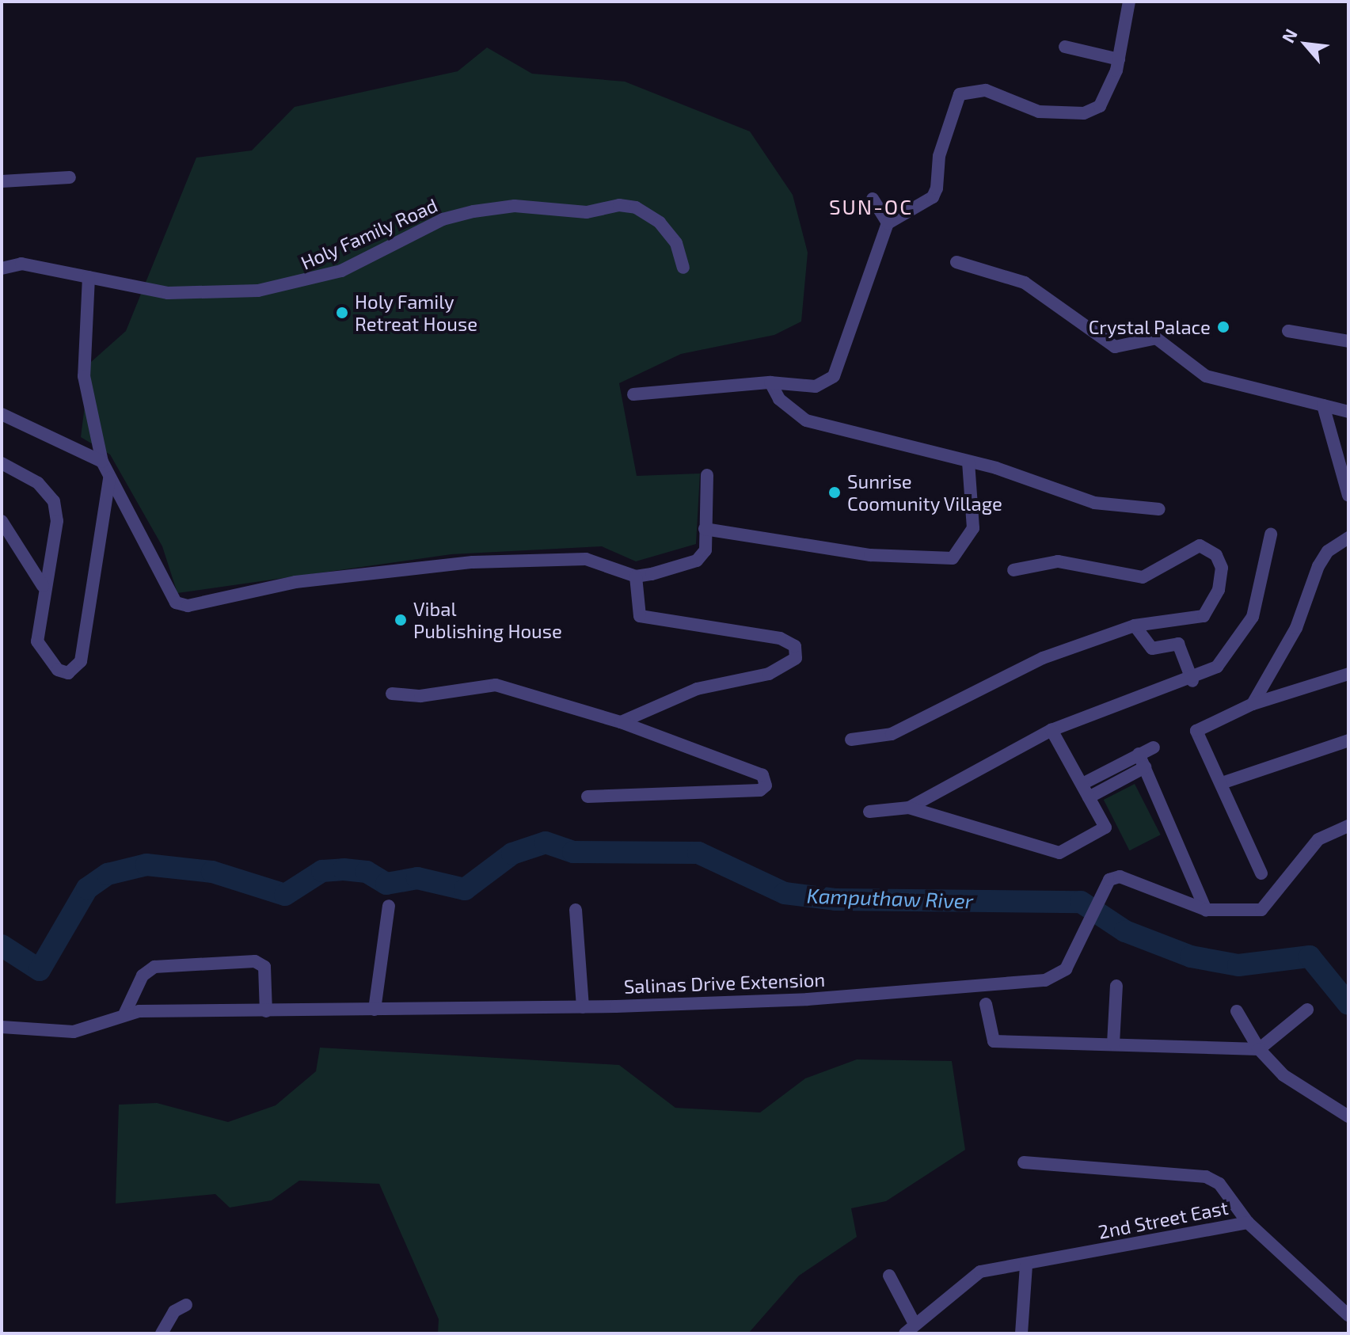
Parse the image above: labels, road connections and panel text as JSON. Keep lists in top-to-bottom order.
{
  "streets": {
    "street": ["Holy Family Road", "Salinas Drive Extension", "2nd Street East"]
  },
  "districts": ["SUN-OC"],
  "water": ["Kamputhaw River"],
  "places": [
    "Holy Family Retreat House",
    "Crystal Palace",
    "Sunrise Coomunity Village",
    "Vibal Publishing House"
  ],
  "north": "top left"
}
